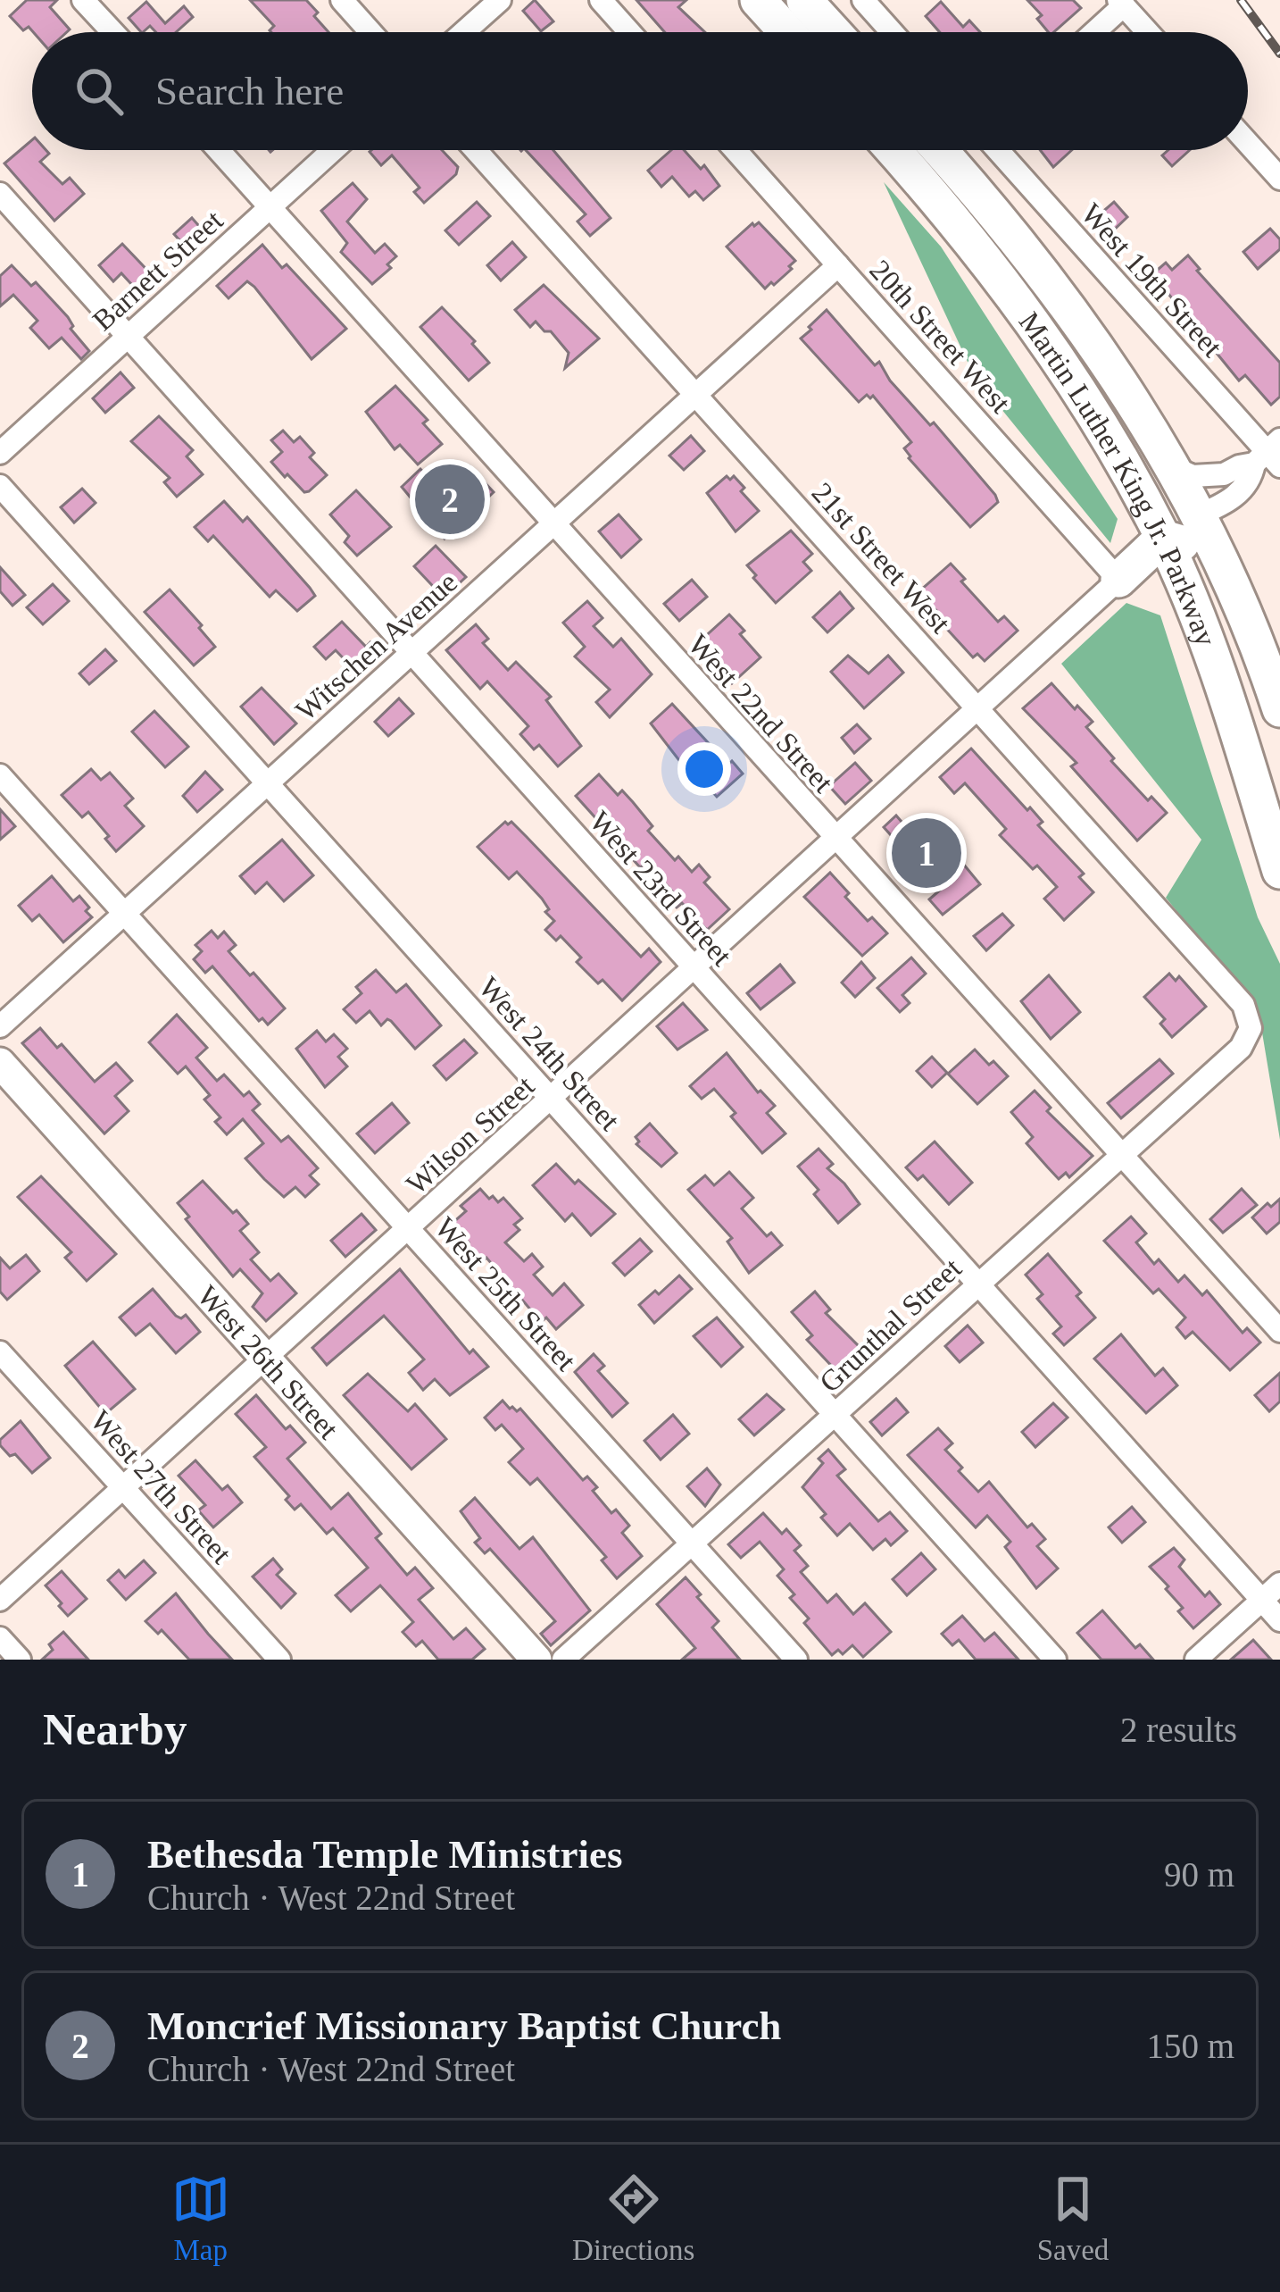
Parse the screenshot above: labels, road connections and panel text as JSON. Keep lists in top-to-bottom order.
{
  "streets": {
    "highway": ["Martin Luther King Jr. Parkway"],
    "main road": ["West 26th Street"],
    "street": [
      "Barnett Street",
      "West 19th Street",
      "20th Street West",
      "21st Street West",
      "Witschen Avenue",
      "West 22nd Street",
      "West 23rd Street",
      "West 24th Street",
      "Wilson Street",
      "West 25th Street",
      "Grunthal Street",
      "West 27th Street"
    ]
  },
  "crossings": [
    ["Barnett Street", "West 22nd Street"],
    ["Barnett Street", "West 23rd Street"],
    ["20th Street West", "Witschen Avenue"],
    ["20th Street West", "Wilson Street"],
    ["21st Street West", "Witschen Avenue"],
    ["21st Street West", "Wilson Street"],
    ["21st Street West", "Grunthal Street"],
    ["Witschen Avenue", "West 22nd Street"],
    ["Witschen Avenue", "West 23rd Street"],
    ["Witschen Avenue", "West 24th Street"],
    ["Witschen Avenue", "West 25th Street"],
    ["West 22nd Street", "Wilson Street"],
    ["West 22nd Street", "Grunthal Street"],
    ["West 23rd Street", "Wilson Street"],
    ["West 23rd Street", "Grunthal Street"],
    ["West 24th Street", "Wilson Street"],
    ["West 24th Street", "Grunthal Street"],
    ["Wilson Street", "West 25th Street"],
    ["Wilson Street", "West 26th Street"],
    ["Wilson Street", "West 27th Street"],
    ["West 25th Street", "Grunthal Street"]
  ],
  "page": {
    "search": "Search here",
    "pins": ["2", "1"],
    "heading": ["Nearby", "2 results"],
    "list": [
      {
        "mark": "1",
        "name": "Bethesda Temple Ministries",
        "note": "Church · West 22nd Street",
        "value": "90 m"
      },
      {
        "mark": "2",
        "name": "Moncrief Missionary Baptist Church",
        "note": "Church · West 22nd Street",
        "value": "150 m"
      }
    ],
    "nav": ["Map", "Directions", "Saved"]
  }
}
